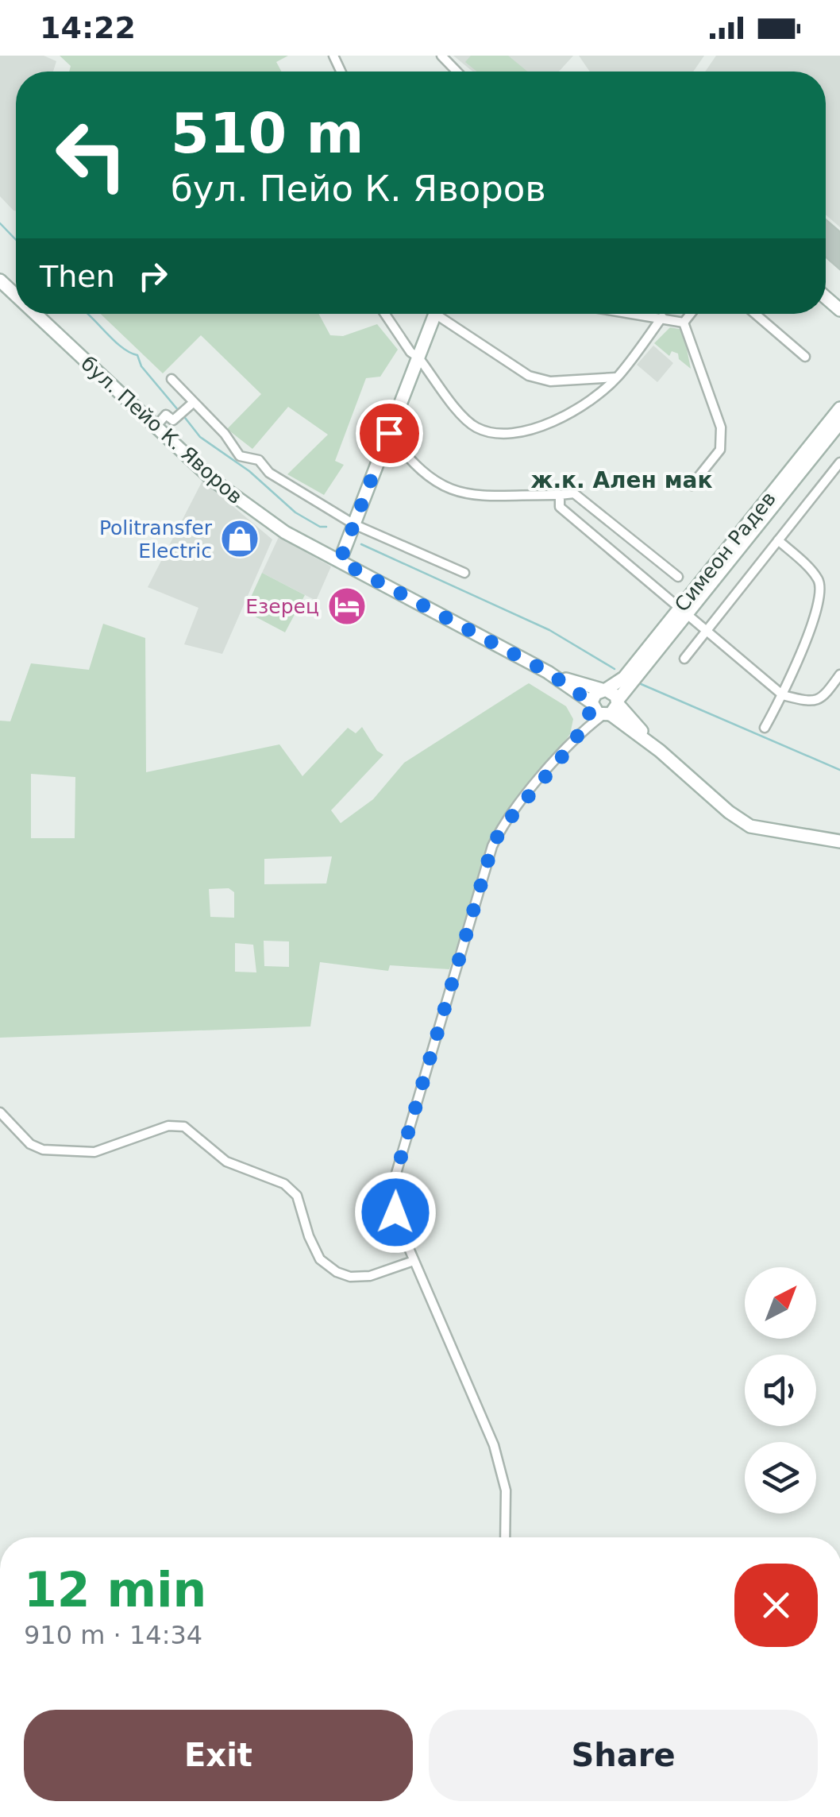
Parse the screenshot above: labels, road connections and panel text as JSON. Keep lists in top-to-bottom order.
{
  "streets": {
    "street": ["бул. Пейо К. Яворов", "Симеон Радев"]
  },
  "crossings": [
    ["бул. Пейо К. Яворов", "Симеон Радев"]
  ],
  "districts": ["ж.к. Ален мак"],
  "places": {
    "shop": ["Politransfer Electric"],
    "hotel": ["Езерец"]
  },
  "north": "top right",
  "page": {
    "status": "14:22",
    "turn": ["510 m", "бул. Пейо К. Яворов"],
    "then": "Then",
    "heading": ["12 min", "910 m · 14:34"],
    "buttons": ["Exit", "Share"]
  }
}
